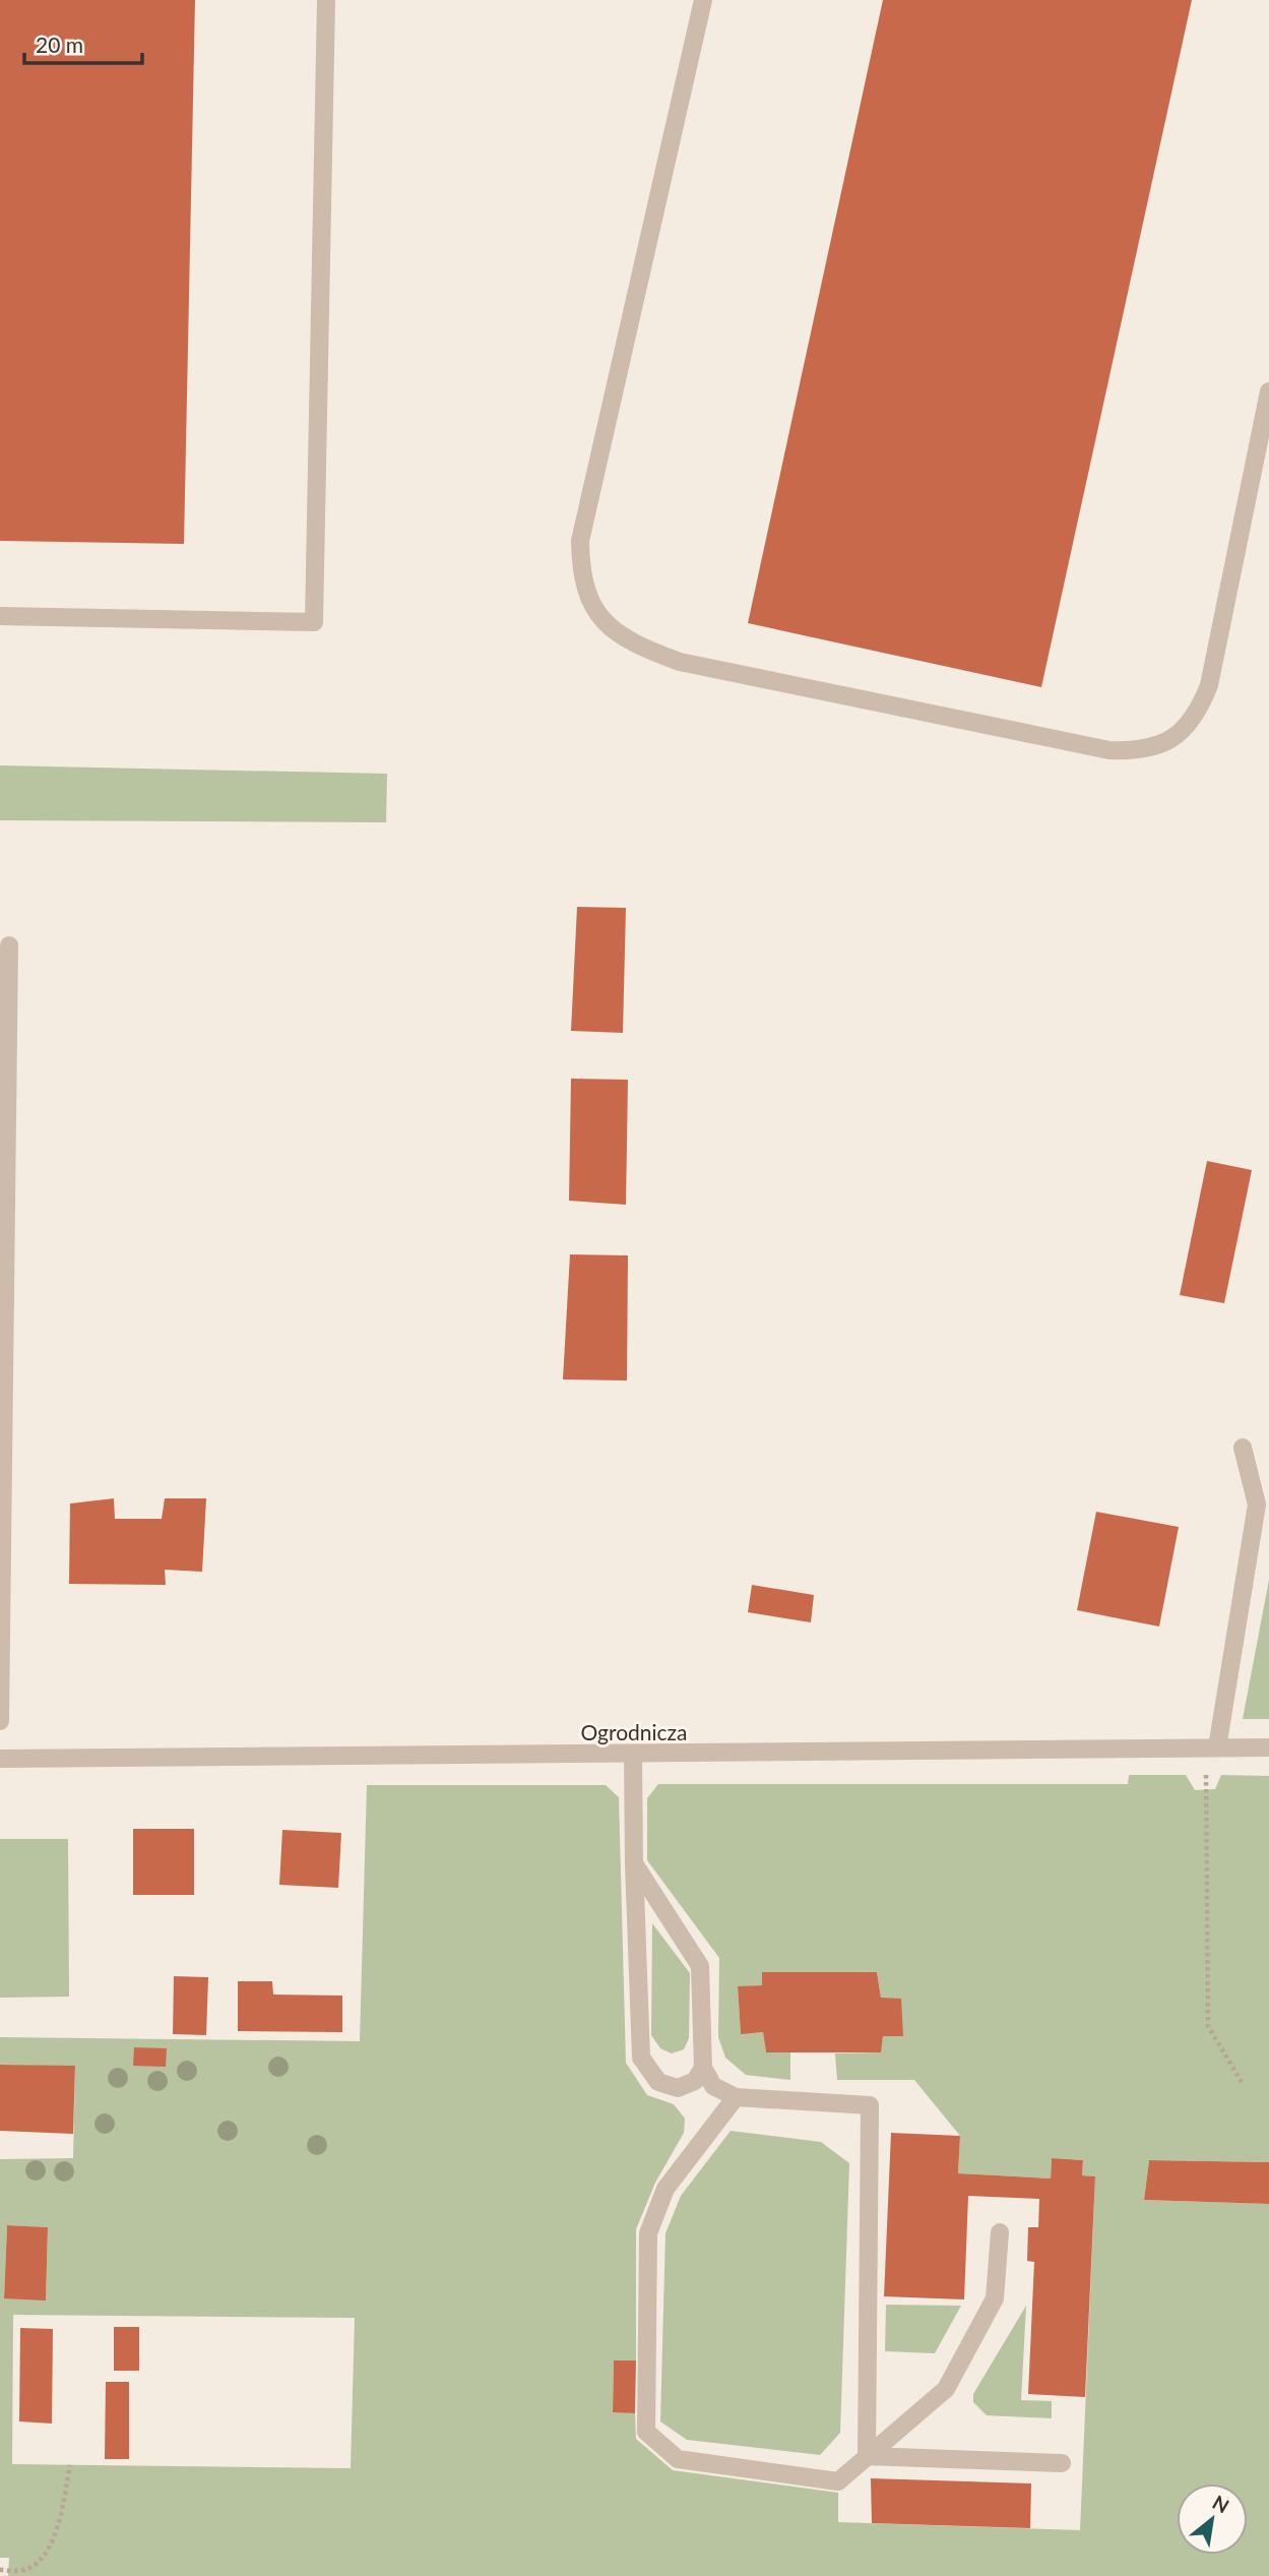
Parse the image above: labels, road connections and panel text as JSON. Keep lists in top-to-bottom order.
{
  "streets": {
    "street": ["Ogrodnicza"]
  },
  "scale_bar": "20 m",
  "north": "top right"
}
